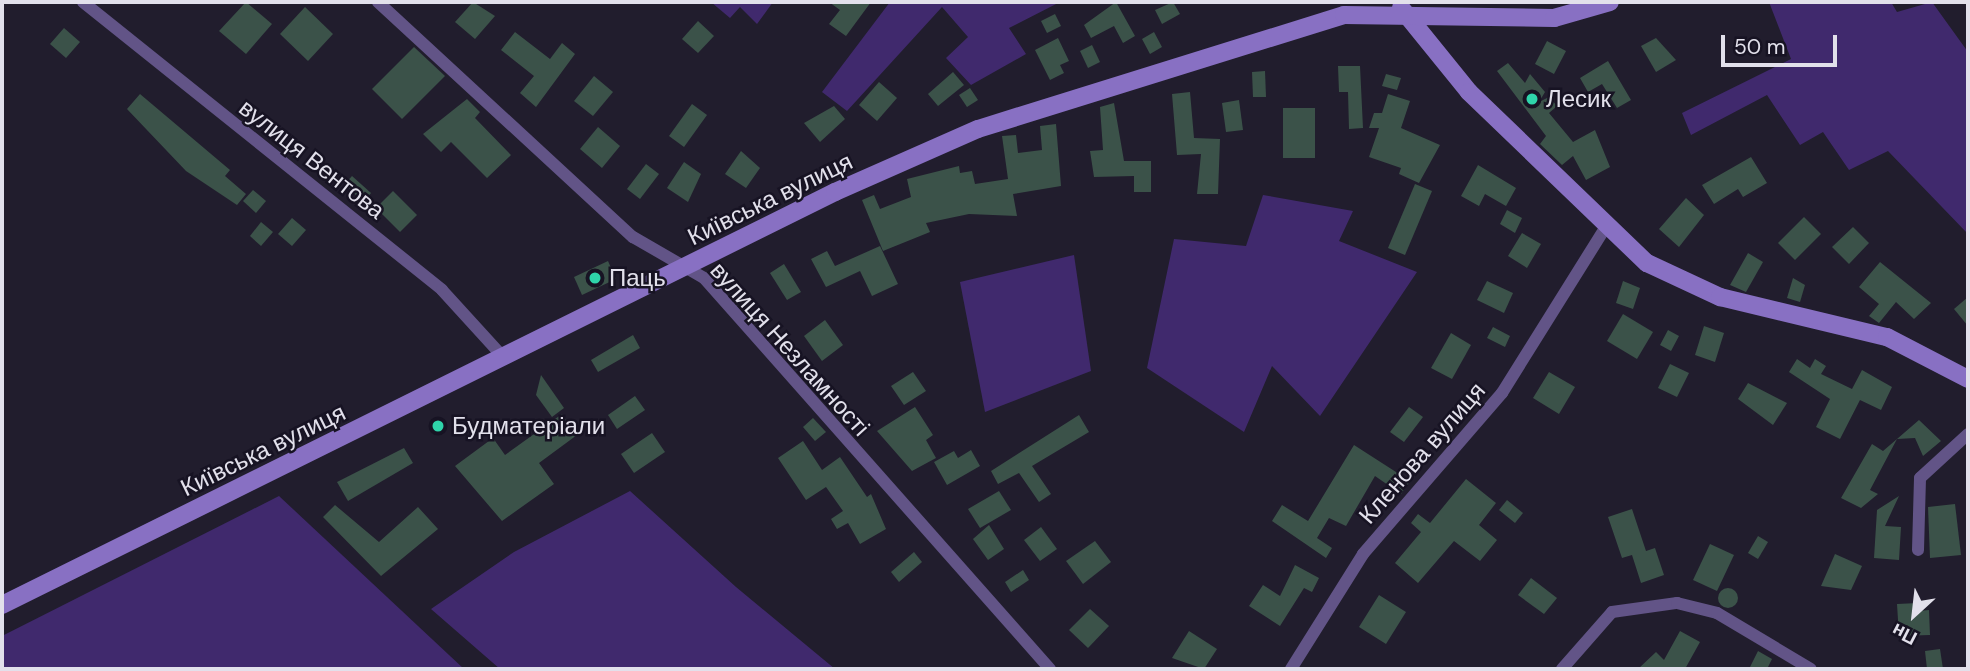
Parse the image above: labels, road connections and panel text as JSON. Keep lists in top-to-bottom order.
{
  "streets": {
    "main road": ["Київська вулиця"],
    "street": ["вулиця Вентова", "вулиця Незламності", "Кленова вулиця"]
  },
  "crossings": [
    ["вулиця Вентова", "Київська вулиця"],
    ["Київська вулиця", "вулиця Незламності"]
  ],
  "places": ["Лесик", "Паць", "Будматеріали"],
  "scale_bar": "50 m",
  "north": "bottom left"
}
